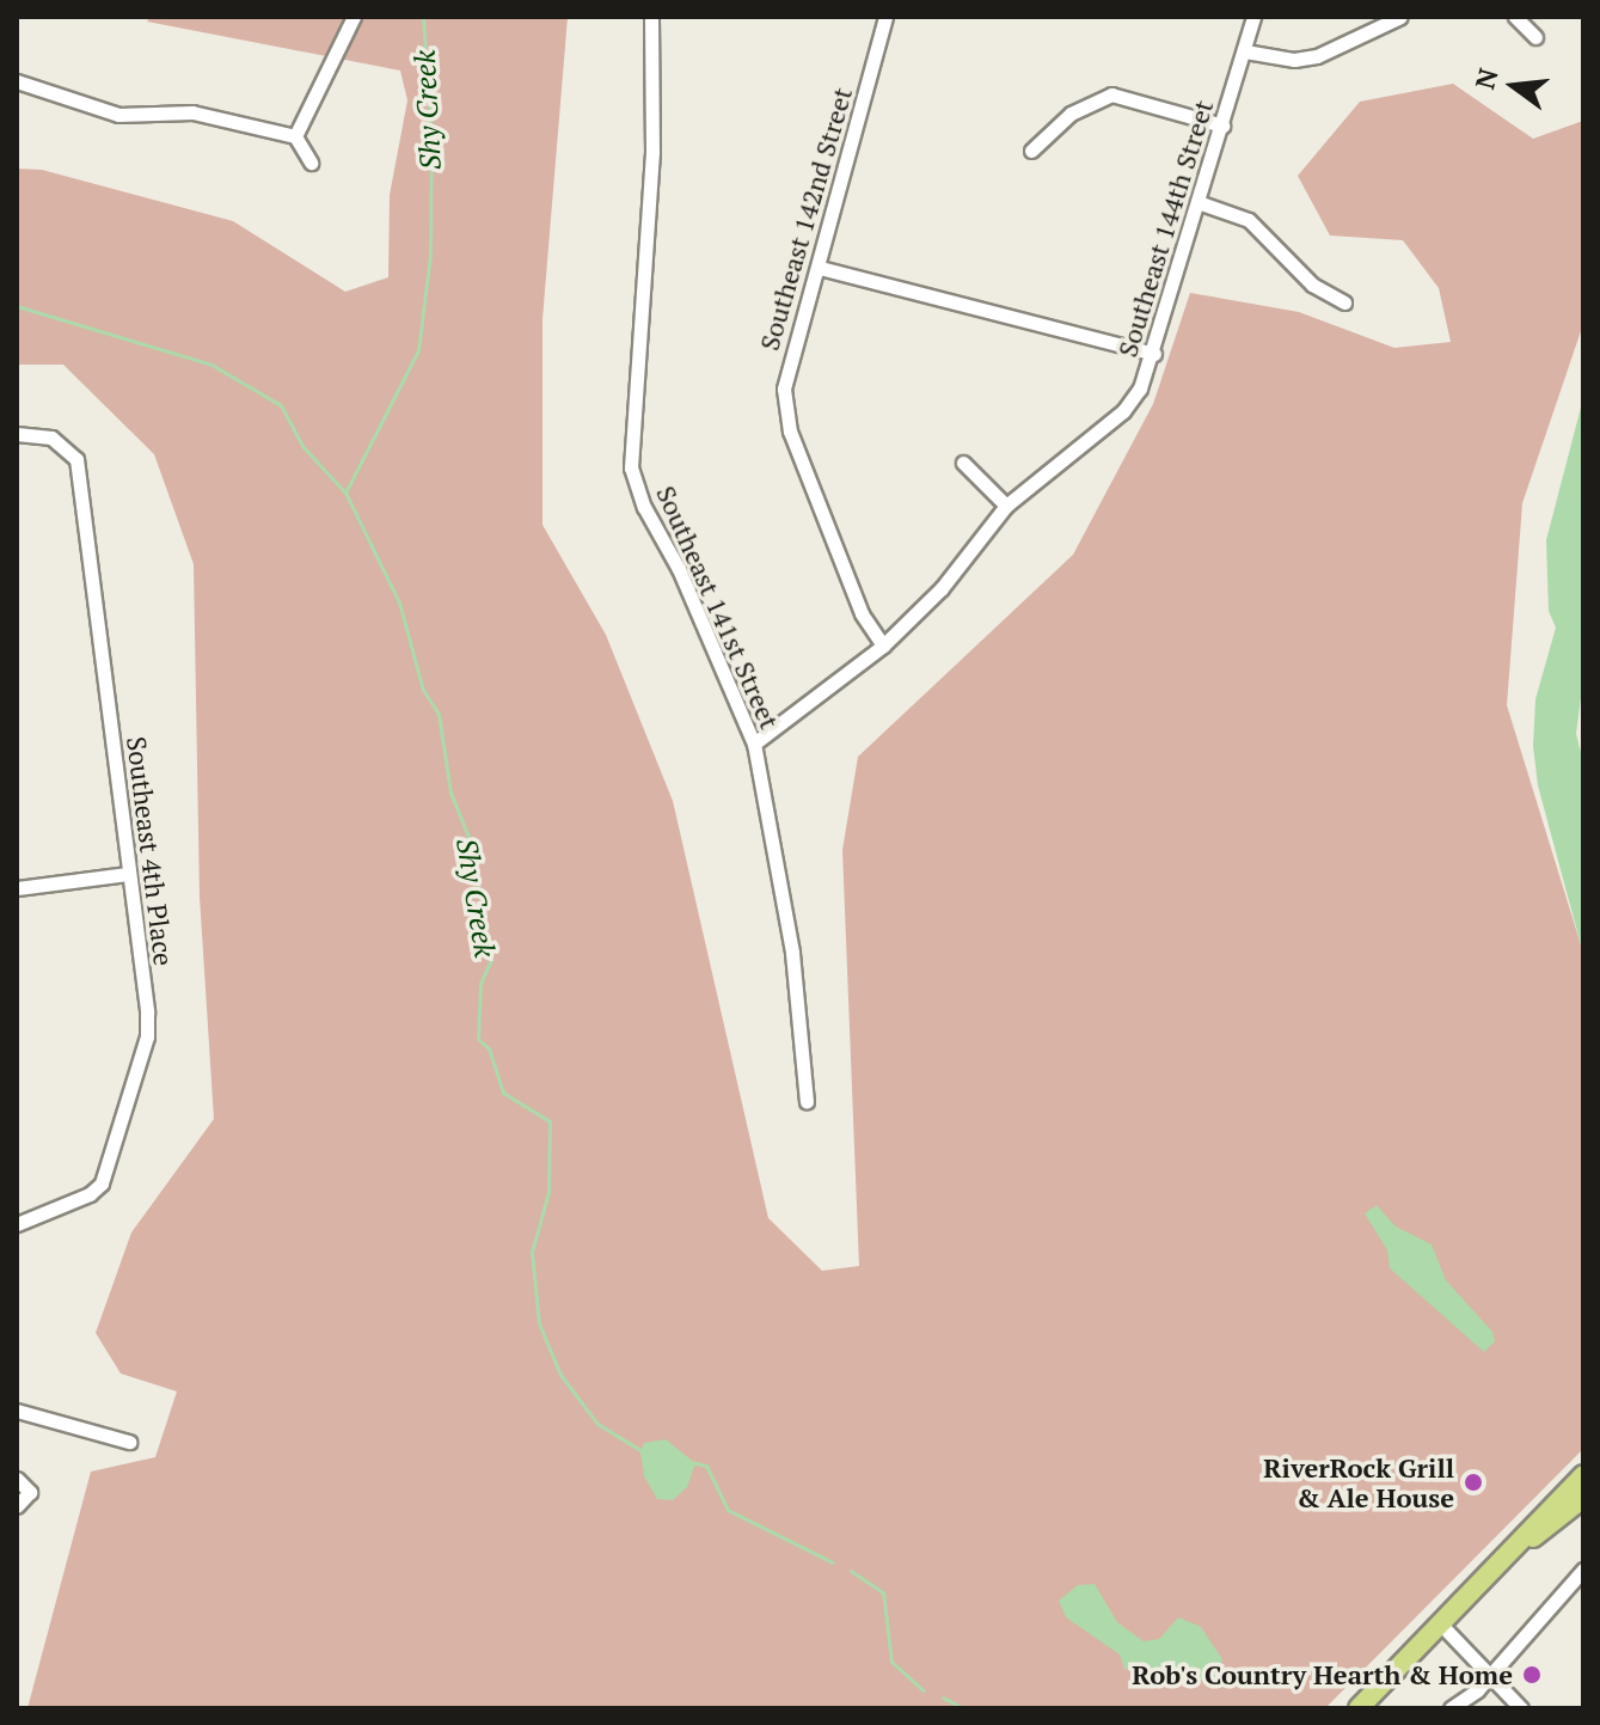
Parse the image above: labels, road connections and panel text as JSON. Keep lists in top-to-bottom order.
{
  "streets": {
    "street": [
      "Southeast 142nd Street",
      "Southeast 144th Street",
      "Southeast 141st Street",
      "Southeast 4th Place"
    ]
  },
  "crossings": [
    ["Southeast 142nd Street", "Southeast 144th Street"],
    ["Southeast 144th Street", "Southeast 141st Street"]
  ],
  "water": ["Shy Creek"],
  "places": ["RiverRock Grill & Ale House", "Rob's Country Hearth & Home"],
  "north": "left"
}
